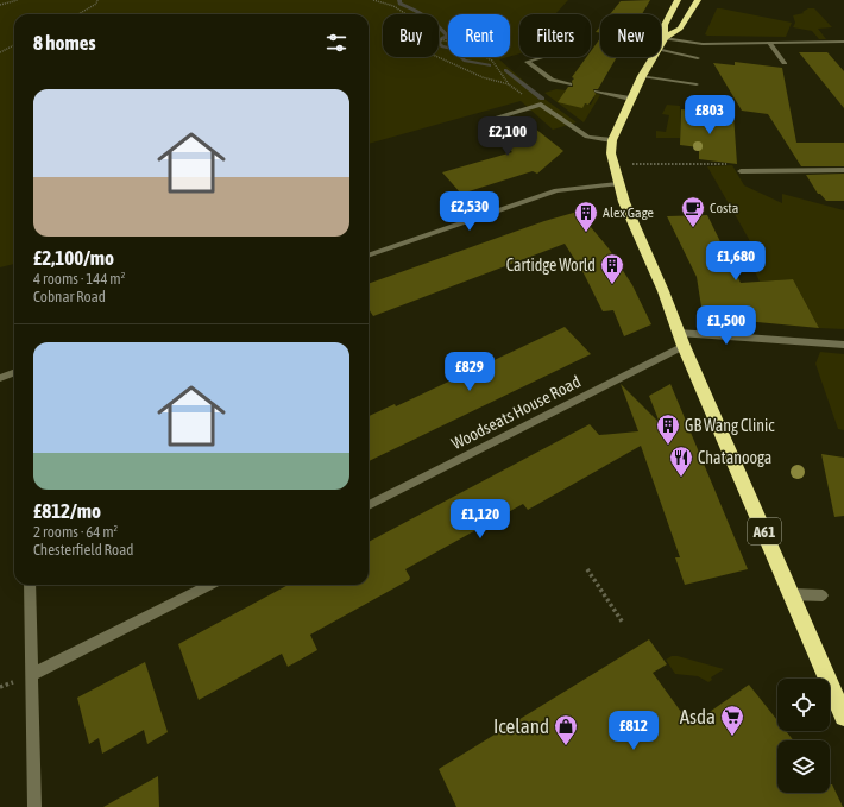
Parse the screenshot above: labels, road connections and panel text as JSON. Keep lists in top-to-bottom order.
{
  "streets": {
    "highway": ["A61"],
    "street": ["Woodseats House Road"]
  },
  "crossings": [
    ["Woodseats House Road", "A61"]
  ],
  "places": {
    "cafe": ["Costa"],
    "building": ["Alex Gage", "Cartidge World", "GB Wang Clinic"],
    "restaurant": ["Chatanooga"],
    "supermarket": ["Asda"],
    "shop": ["Iceland"]
  },
  "page": {
    "chip": [
      "Buy",
      "Rent",
      "Filters",
      "New"
    ],
    "heading": "8 homes",
    "list": [
      {
        "name": "£2,100/mo",
        "note": "4 rooms · 144 m² · Cobnar Road"
      },
      {
        "name": "£812/mo",
        "note": "2 rooms · 64 m² · Chesterfield Road"
      }
    ],
    "price": [
      "£803",
      "£2,100",
      "£2,530",
      "£1,680",
      "£1,500",
      "£829",
      "£1,120",
      "£812"
    ]
  }
}
